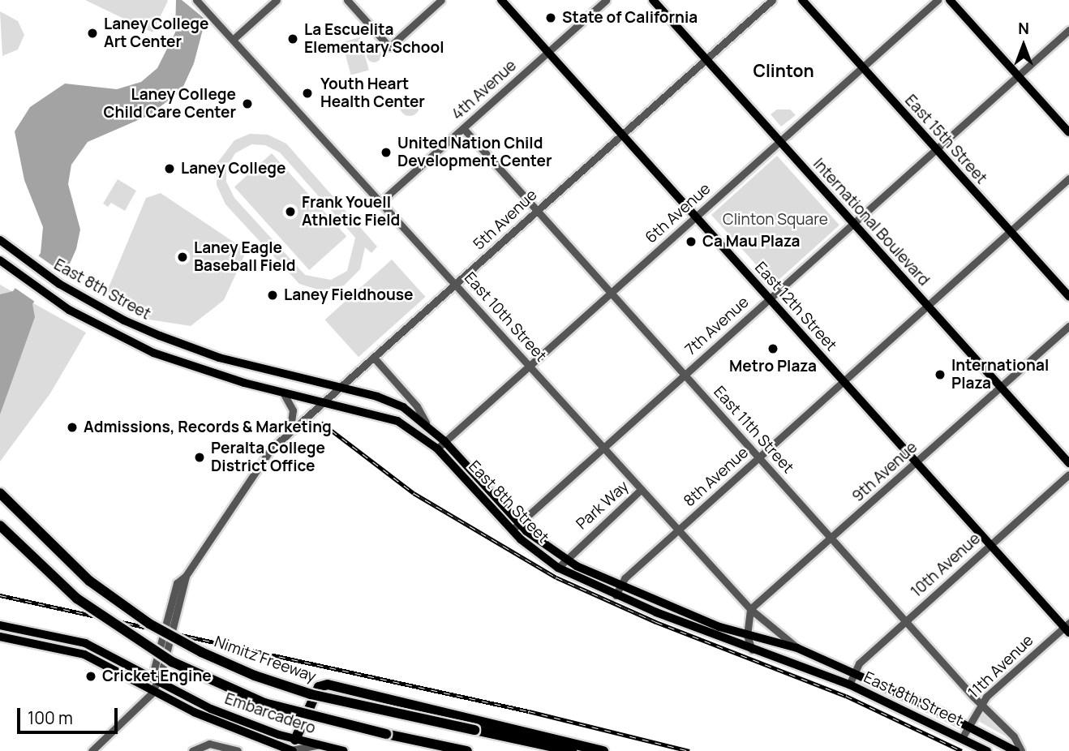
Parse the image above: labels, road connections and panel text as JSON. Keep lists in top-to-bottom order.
{
  "streets": {
    "highway": ["Nimitz Freeway"],
    "main road": [
      "East 15th Street",
      "International Boulevard",
      "East 8th Street",
      "East 12th Street",
      "Embarcadero"
    ],
    "street": [
      "4th Avenue",
      "6th Avenue",
      "5th Avenue",
      "East 10th Street",
      "7th Avenue",
      "East 11th Street",
      "9th Avenue",
      "8th Avenue",
      "Park Way",
      "10th Avenue",
      "11th Avenue"
    ]
  },
  "crossings": [
    ["4th Avenue", "East 12th Street"],
    ["4th Avenue", "East 10th Street"],
    ["4th Avenue", "East 11th Street"],
    ["East 15th Street", "6th Avenue"],
    ["East 15th Street", "7th Avenue"],
    ["East 15th Street", "8th Avenue"],
    ["6th Avenue", "International Boulevard"],
    ["6th Avenue", "East 8th Street"],
    ["6th Avenue", "East 12th Street"],
    ["6th Avenue", "East 10th Street"],
    ["6th Avenue", "East 11th Street"],
    ["5th Avenue", "International Boulevard"],
    ["5th Avenue", "East 8th Street"],
    ["5th Avenue", "East 12th Street"],
    ["5th Avenue", "East 10th Street"],
    ["5th Avenue", "East 11th Street"],
    ["5th Avenue", "Embarcadero"],
    ["International Boulevard", "7th Avenue"],
    ["International Boulevard", "9th Avenue"],
    ["International Boulevard", "8th Avenue"],
    ["East 8th Street", "East 10th Street"],
    ["East 8th Street", "7th Avenue"],
    ["East 8th Street", "8th Avenue"],
    ["East 8th Street", "Park Way"],
    ["East 8th Street", "10th Avenue"],
    ["East 8th Street", "11th Avenue"],
    ["East 12th Street", "7th Avenue"],
    ["East 12th Street", "9th Avenue"],
    ["East 12th Street", "8th Avenue"],
    ["East 12th Street", "10th Avenue"],
    ["East 12th Street", "11th Avenue"],
    ["East 10th Street", "7th Avenue"],
    ["East 10th Street", "9th Avenue"],
    ["East 10th Street", "8th Avenue"],
    ["East 10th Street", "Park Way"],
    ["7th Avenue", "East 11th Street"],
    ["East 11th Street", "9th Avenue"],
    ["East 11th Street", "8th Avenue"],
    ["East 11th Street", "10th Avenue"],
    ["East 11th Street", "11th Avenue"]
  ],
  "districts": ["Clinton"],
  "parks": ["Clinton Square"],
  "places": [
    "State of California",
    "Laney College Art Center",
    "La Escuelita Elementary School",
    "Youth Heart Health Center",
    "Laney College Child Care Center",
    "United Nation Child Development Center",
    "Laney College",
    "Frank Youell Athletic Field",
    "Ca Mau Plaza",
    "Laney Eagle Baseball Field",
    "Laney Fieldhouse",
    "Metro Plaza",
    "International Plaza",
    "Admissions, Records & Marketing",
    "Peralta College District Office",
    "Cricket Engine"
  ],
  "scale_bar": "100 m",
  "north": "top"
}
